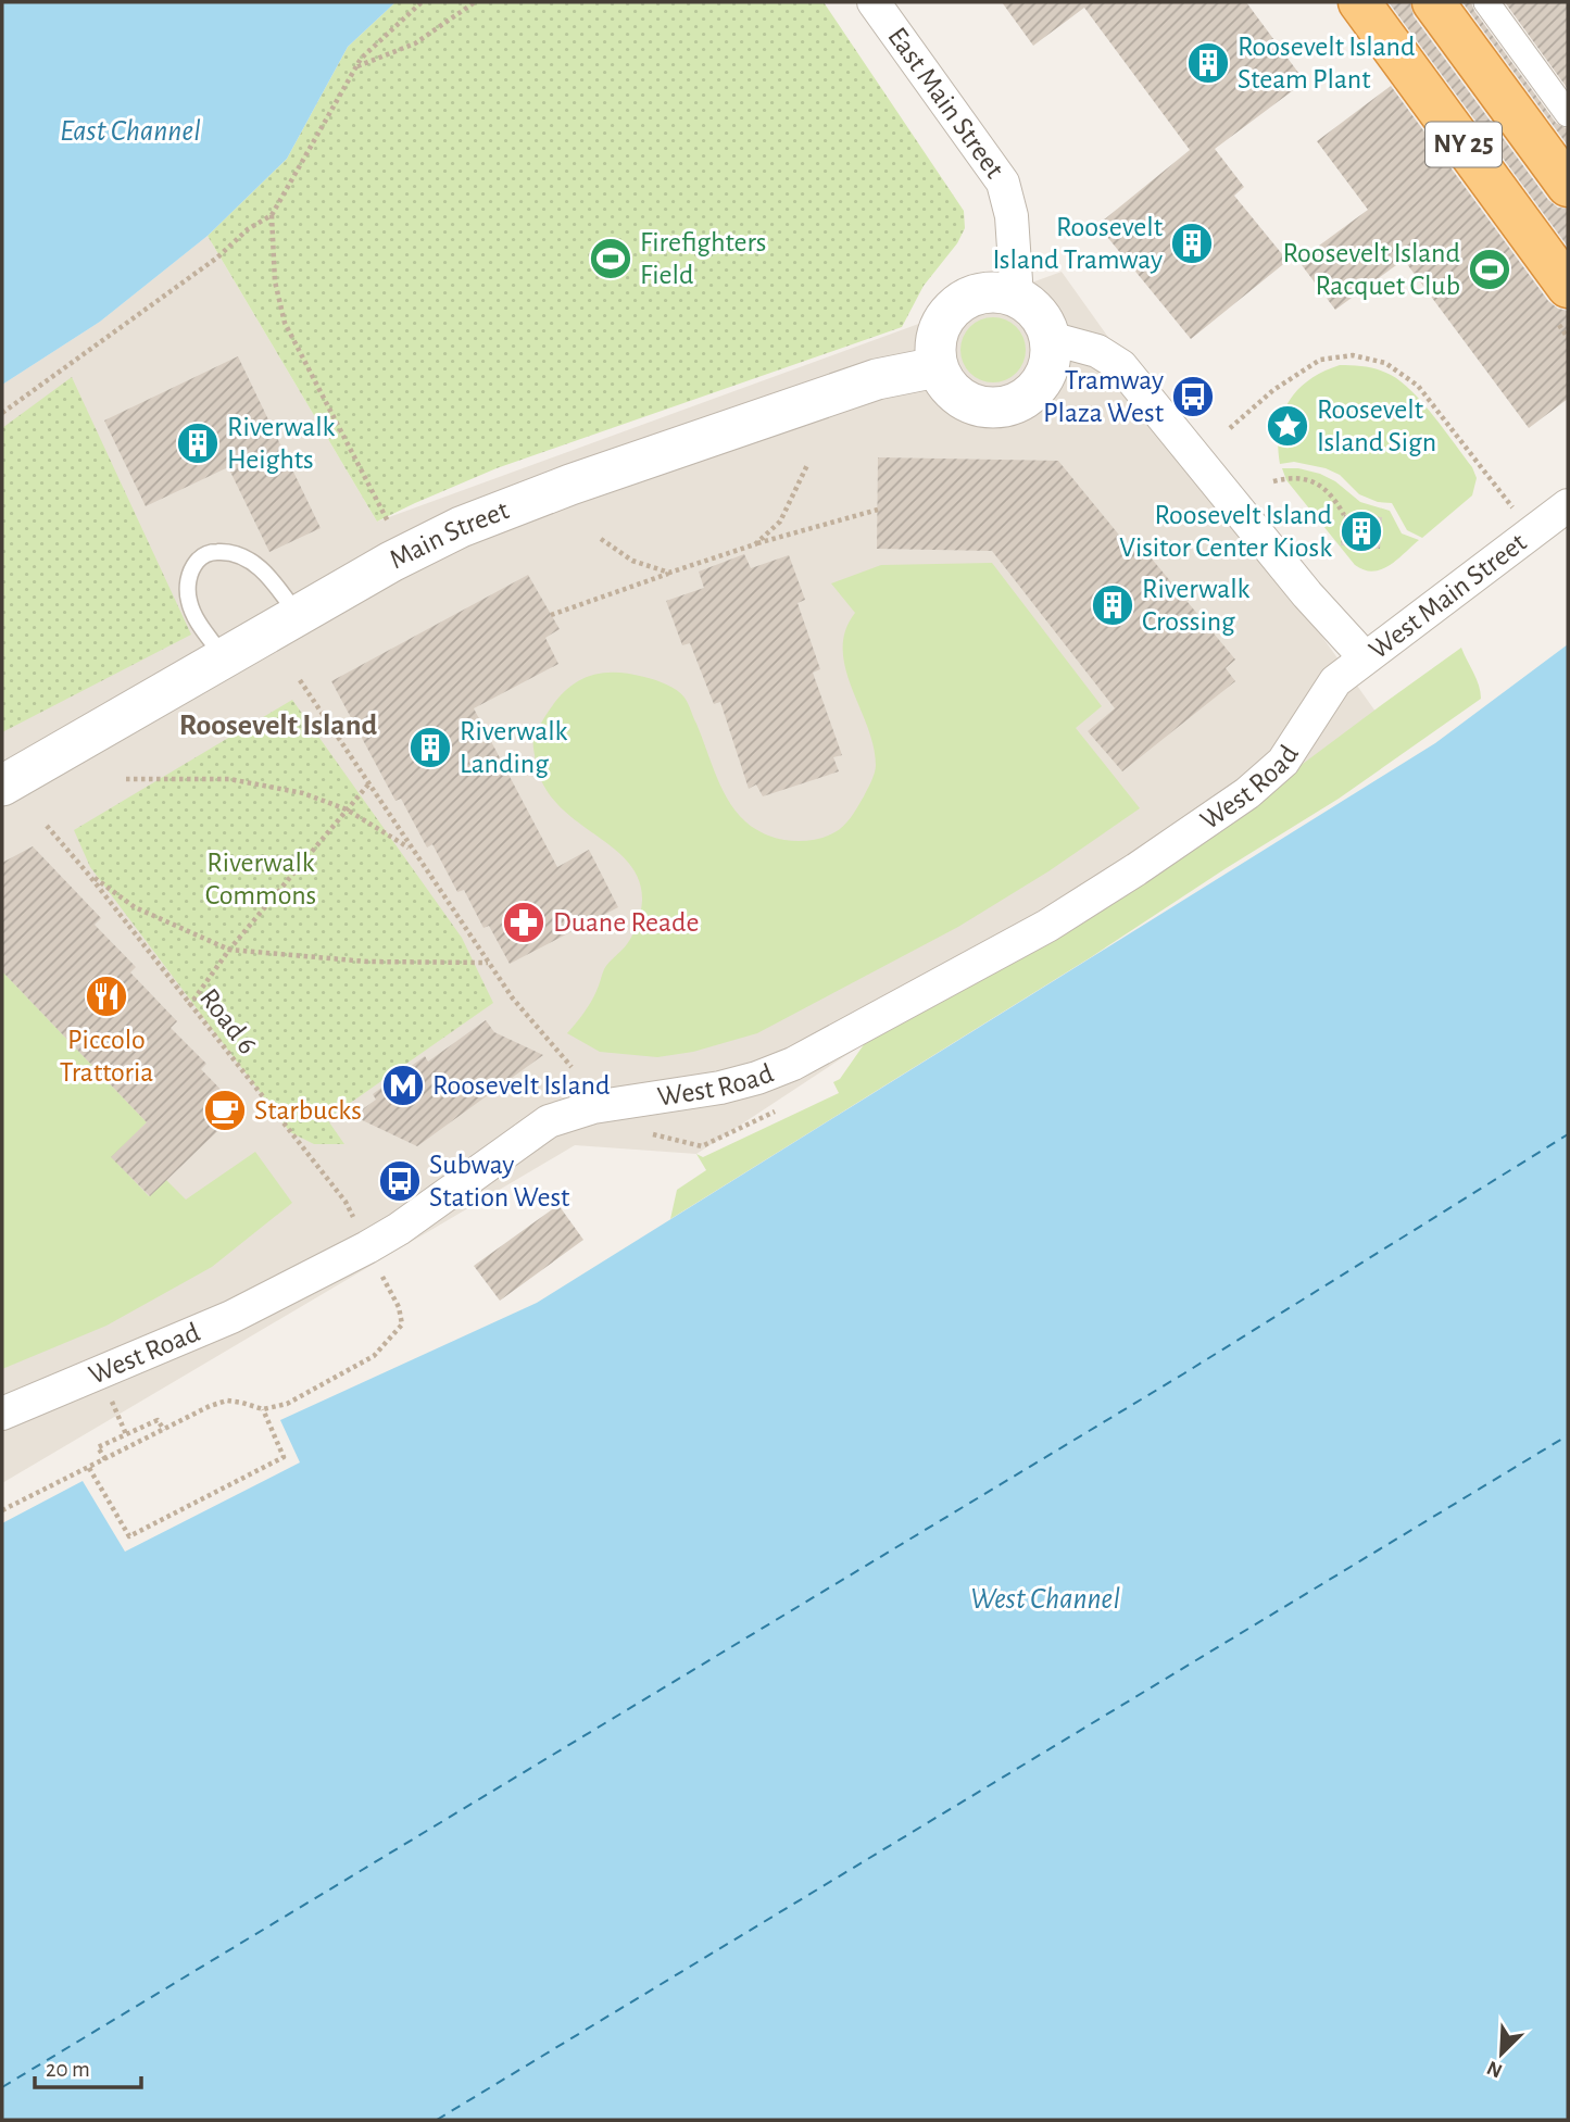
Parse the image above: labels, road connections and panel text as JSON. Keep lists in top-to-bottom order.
{
  "streets": {
    "highway": ["NY 25"],
    "street": [
      "East Main Street",
      "Main Street",
      "West Main Street",
      "West Road"
    ],
    "path": ["Road 6"]
  },
  "crossings": [
    ["East Main Street", "Main Street"],
    ["East Main Street", "West Main Street"],
    ["Main Street", "West Main Street"],
    ["West Main Street", "West Road"],
    ["West Road", "Road 6"]
  ],
  "districts": ["Roosevelt Island"],
  "water": ["East Channel", "West Channel"],
  "parks": ["Riverwalk Commons"],
  "places": {
    "building": [
      "Roosevelt Island Steam Plant",
      "Roosevelt Island Tramway",
      "Riverwalk Heights",
      "Roosevelt Island Visitor Center Kiosk",
      "Riverwalk Crossing",
      "Riverwalk Landing"
    ],
    "sports": ["Firefighters Field", "Roosevelt Island Racquet Club"],
    "bus stop": ["Tramway Plaza West", "Subway Station West"],
    "place": ["Roosevelt Island Sign"],
    "pharmacy": ["Duane Reade"],
    "restaurant": ["Piccolo Trattoria"],
    "metro station": ["Roosevelt Island"],
    "cafe": ["Starbucks"]
  },
  "scale_bar": "20 m",
  "north": "bottom left"
}
